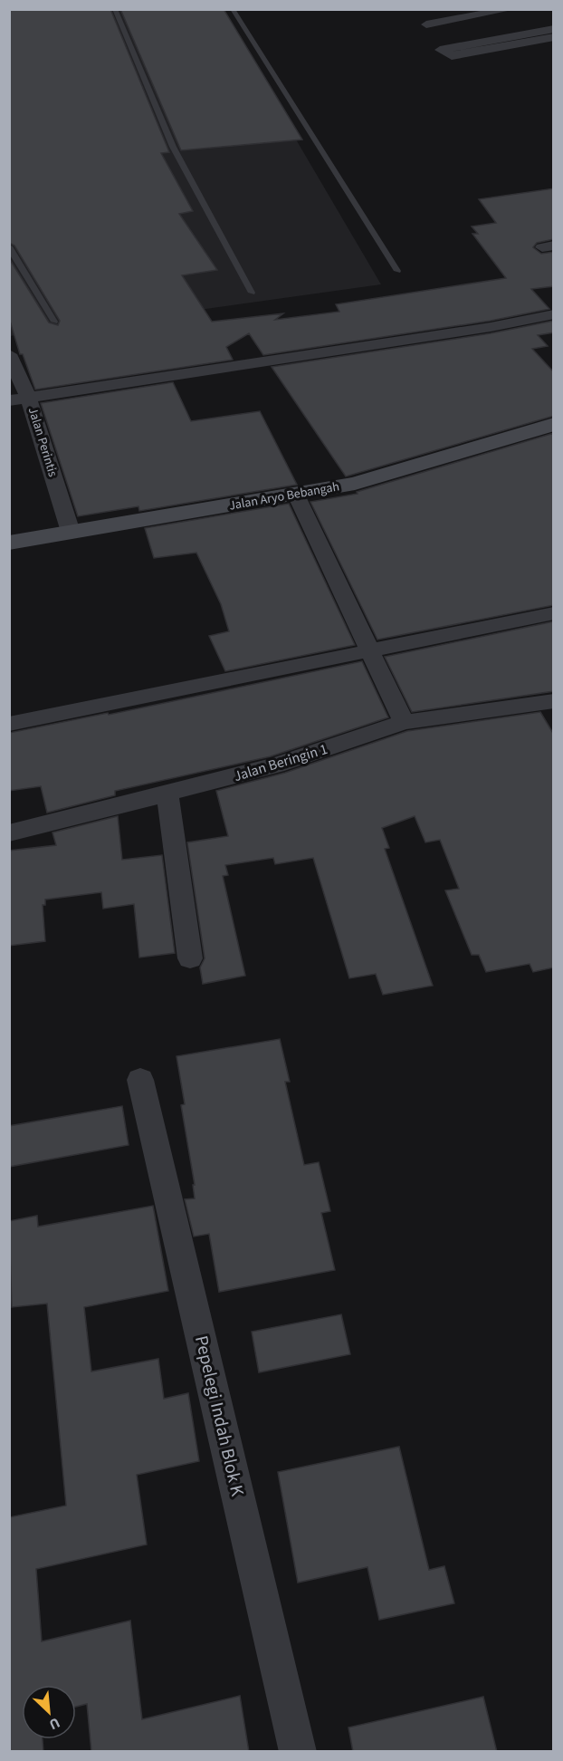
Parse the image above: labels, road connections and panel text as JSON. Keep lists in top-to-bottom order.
{
  "streets": {
    "street": [
      "Jalan Perintis",
      "Jalan Aryo Bebangah",
      "Jalan Beringin 1",
      "Pepelegi Indah Blok K"
    ]
  },
  "crossings": [
    ["Jalan Perintis", "Jalan Aryo Bebangah"]
  ],
  "north": "bottom right"
}
